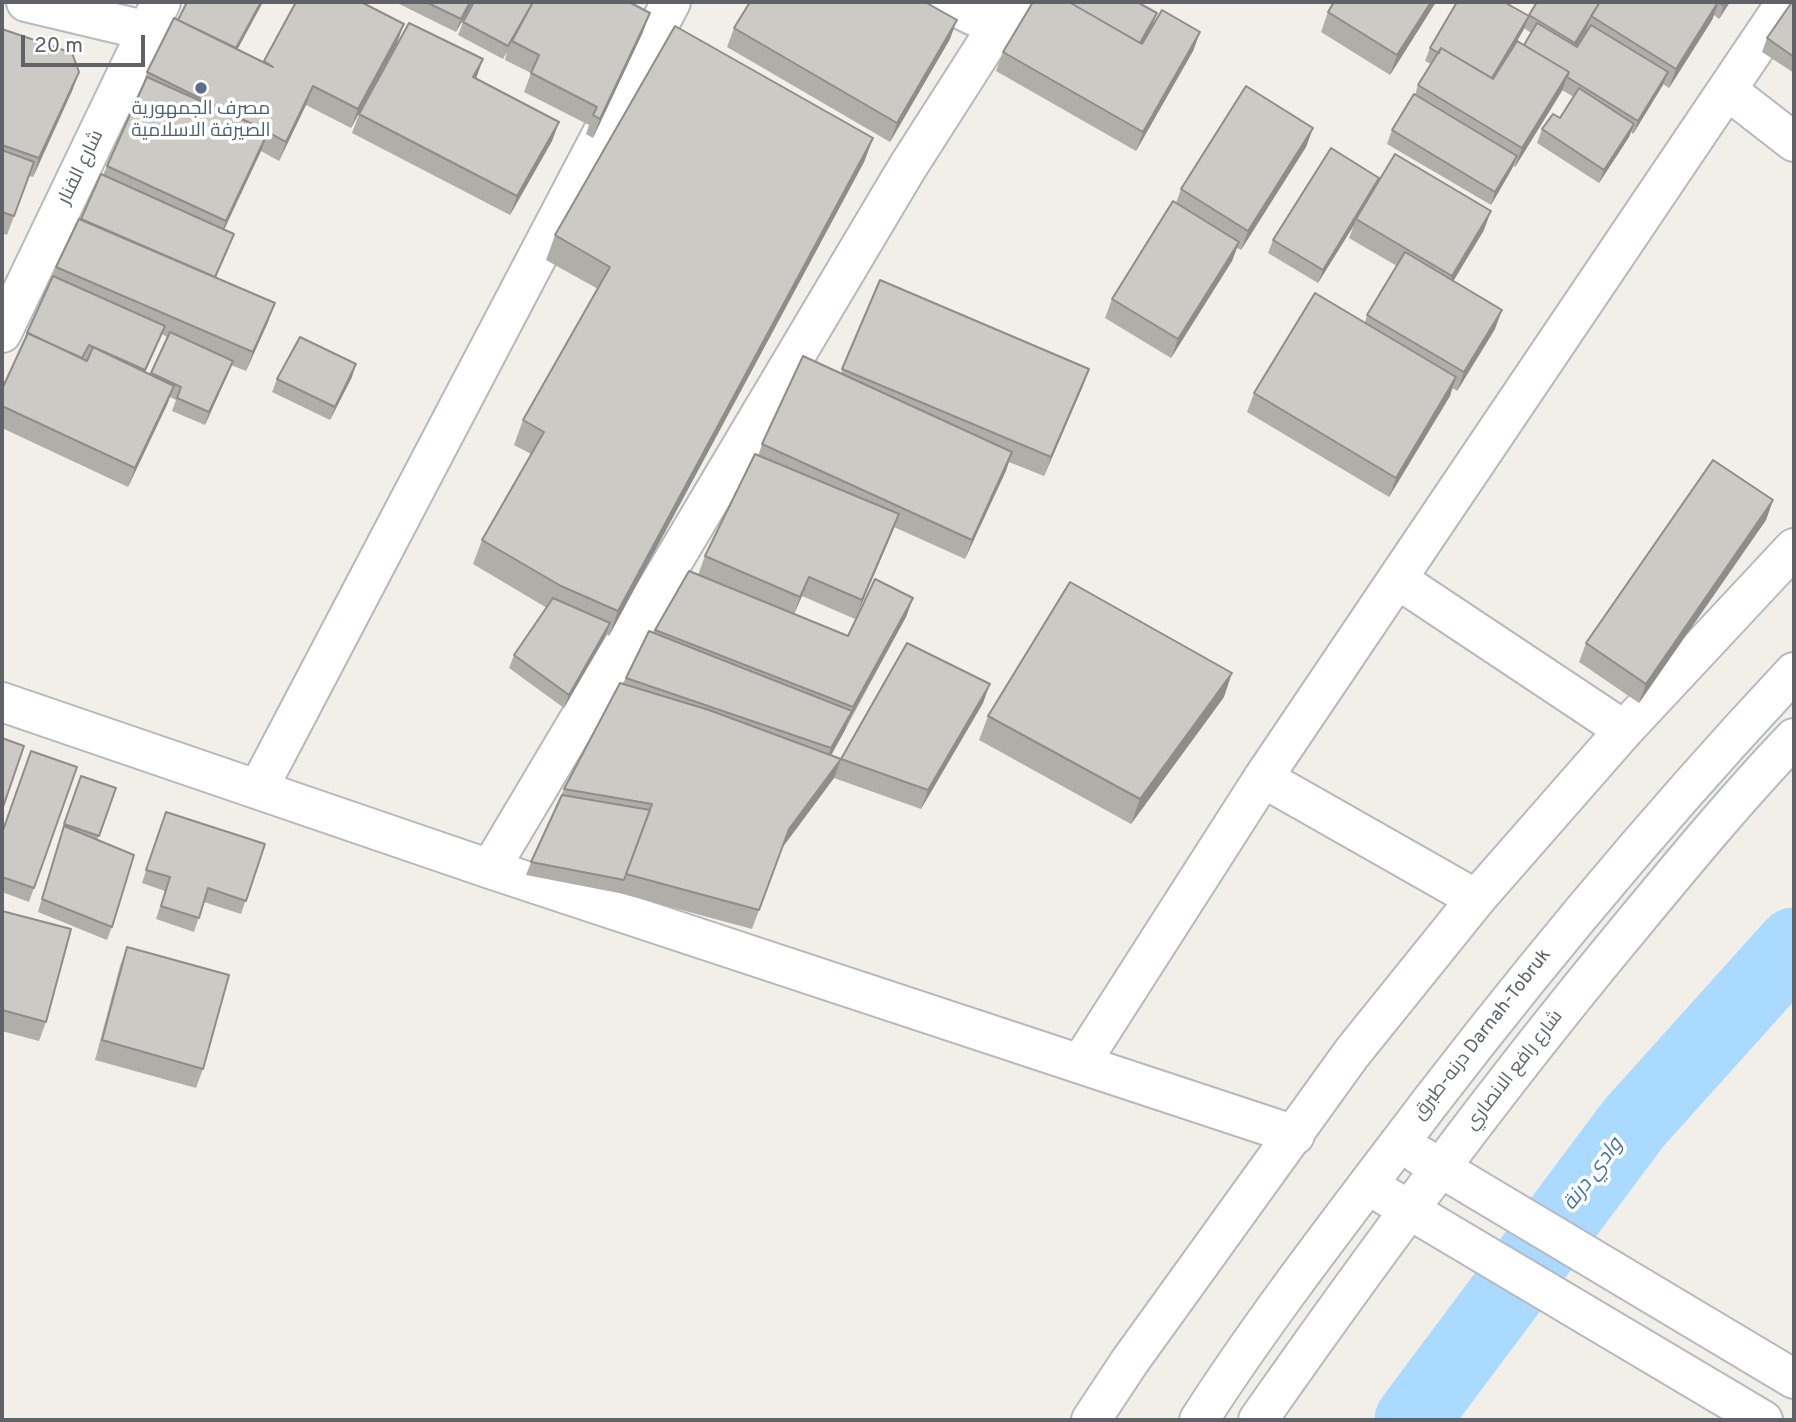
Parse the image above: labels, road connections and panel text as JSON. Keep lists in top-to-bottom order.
{
  "streets": {
    "street": ["شارع الفنار", "درنه-طبرق Darnah-Tobruk", "شارع رافع الانصاري"]
  },
  "water": ["وادي درنة"],
  "places": ["مصرف الجمهورية الصيرفة الاسلامية"],
  "scale_bar": "20 m"
}
